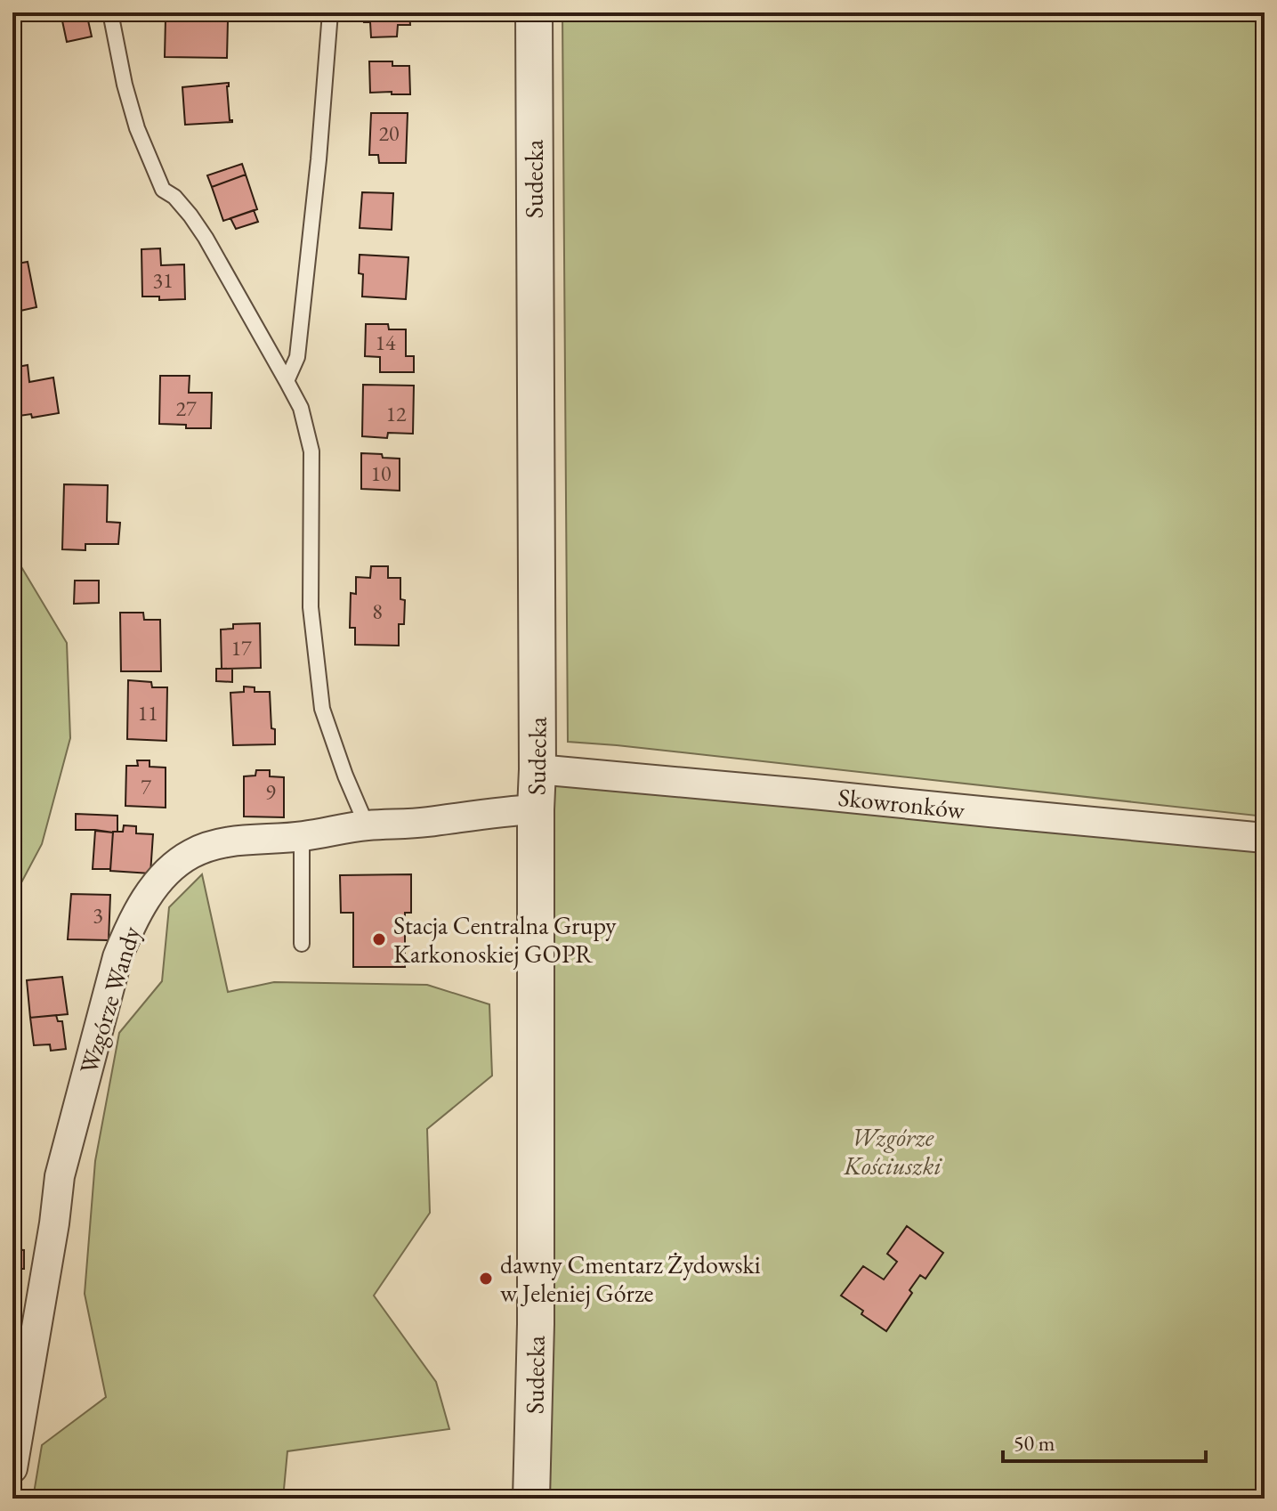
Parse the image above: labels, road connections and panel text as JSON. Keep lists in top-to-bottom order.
{
  "streets": {
    "street": ["Sudecka", "Skowronków", "Wzgórze Wandy"]
  },
  "crossings": [
    ["Sudecka", "Skowronków"],
    ["Sudecka", "Wzgórze Wandy"]
  ],
  "parks": ["Wzgórze Kościuszki"],
  "places": ["Stacja Centralna Grupy Karkonoskiej GOPR", "dawny Cmentarz Żydowski w Jeleniej Górze"],
  "house_numbers": [
    "20",
    "31",
    "14",
    "27",
    "12",
    "10",
    "8",
    "17",
    "11",
    "7",
    "9",
    "3"
  ],
  "scale_bar": "50 m"
}
